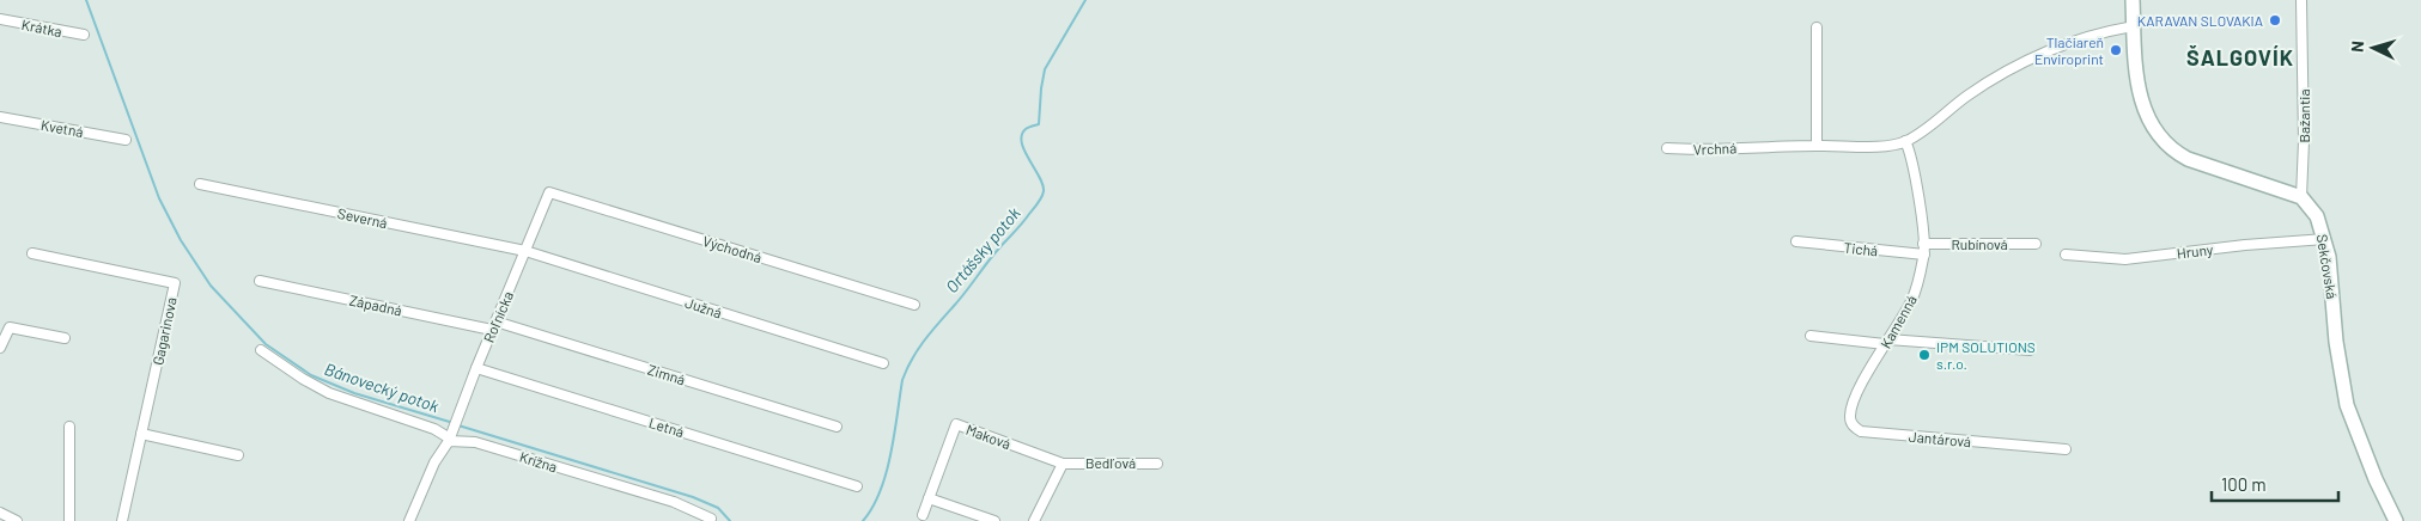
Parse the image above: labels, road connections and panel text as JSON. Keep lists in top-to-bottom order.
{
  "streets": {
    "street": [
      "Krátka",
      "Bažantia",
      "Kvetná",
      "Vrchná",
      "Severná",
      "Rubínová",
      "Východná",
      "Tichá",
      "Hruny",
      "Sekčovská",
      "Západná",
      "Južná",
      "Roľnícka",
      "Kamenná",
      "Gagarinova",
      "Zimná",
      "Letná",
      "Maková",
      "Jantárová",
      "Krížna",
      "Bedľová"
    ]
  },
  "crossings": [
    ["Bažantia", "Sekčovská"],
    ["Severná", "Južná"],
    ["Severná", "Roľnícka"],
    ["Rubínová", "Kamenná"],
    ["Východná", "Roľnícka"],
    ["Tichá", "Kamenná"],
    ["Hruny", "Sekčovská"],
    ["Západná", "Roľnícka"],
    ["Západná", "Zimná"],
    ["Južná", "Roľnícka"],
    ["Roľnícka", "Zimná"],
    ["Roľnícka", "Letná"],
    ["Roľnícka", "Krížna"],
    ["Kamenná", "Jantárová"],
    ["Maková", "Bedľová"]
  ],
  "districts": ["ŠALGOVÍK"],
  "water": ["Ortášsky potok", "Bánovecký potok"],
  "places": ["KARAVAN SLOVAKIA", "Tlačiareň Enviroprint", "IPM SOLUTIONS s.r.o."],
  "scale_bar": "100 m",
  "north": "left"
}
